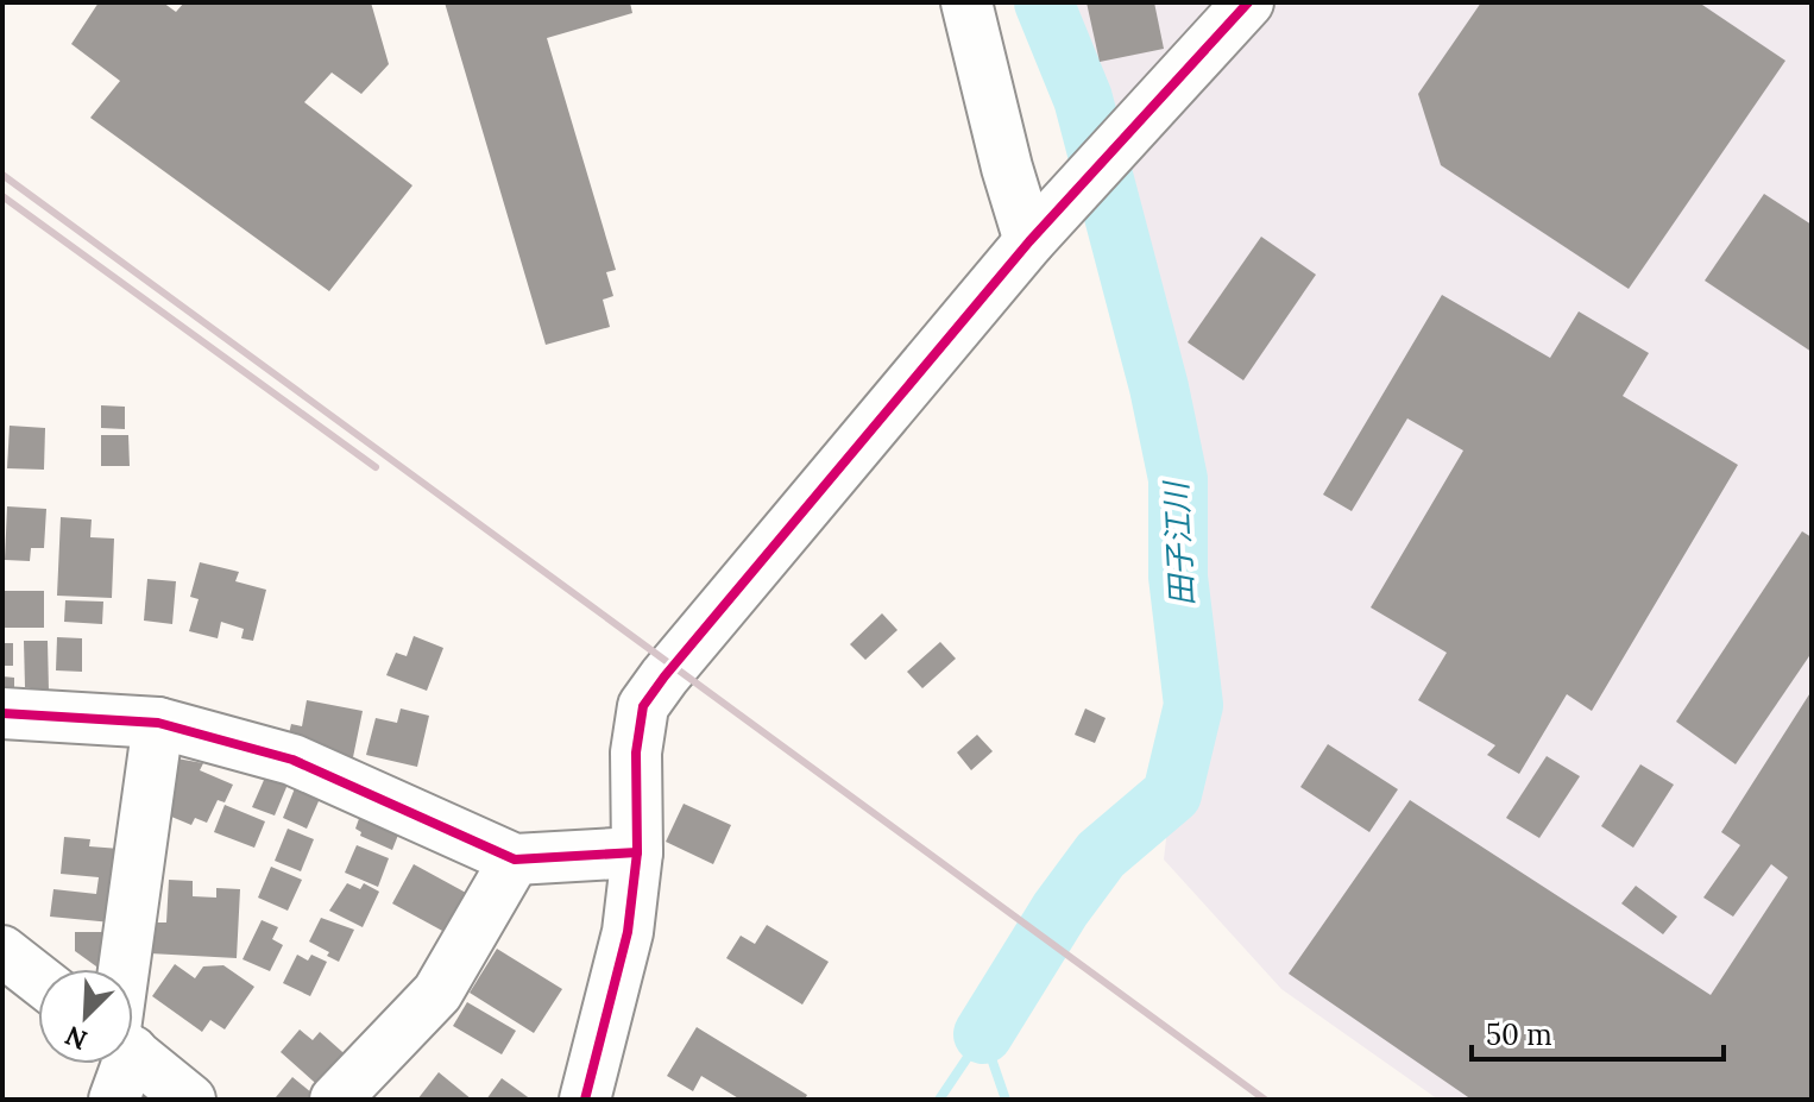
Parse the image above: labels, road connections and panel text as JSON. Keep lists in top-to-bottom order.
{
  "water": ["田子江川"],
  "scale_bar": "50 m",
  "north": "bottom left"
}
